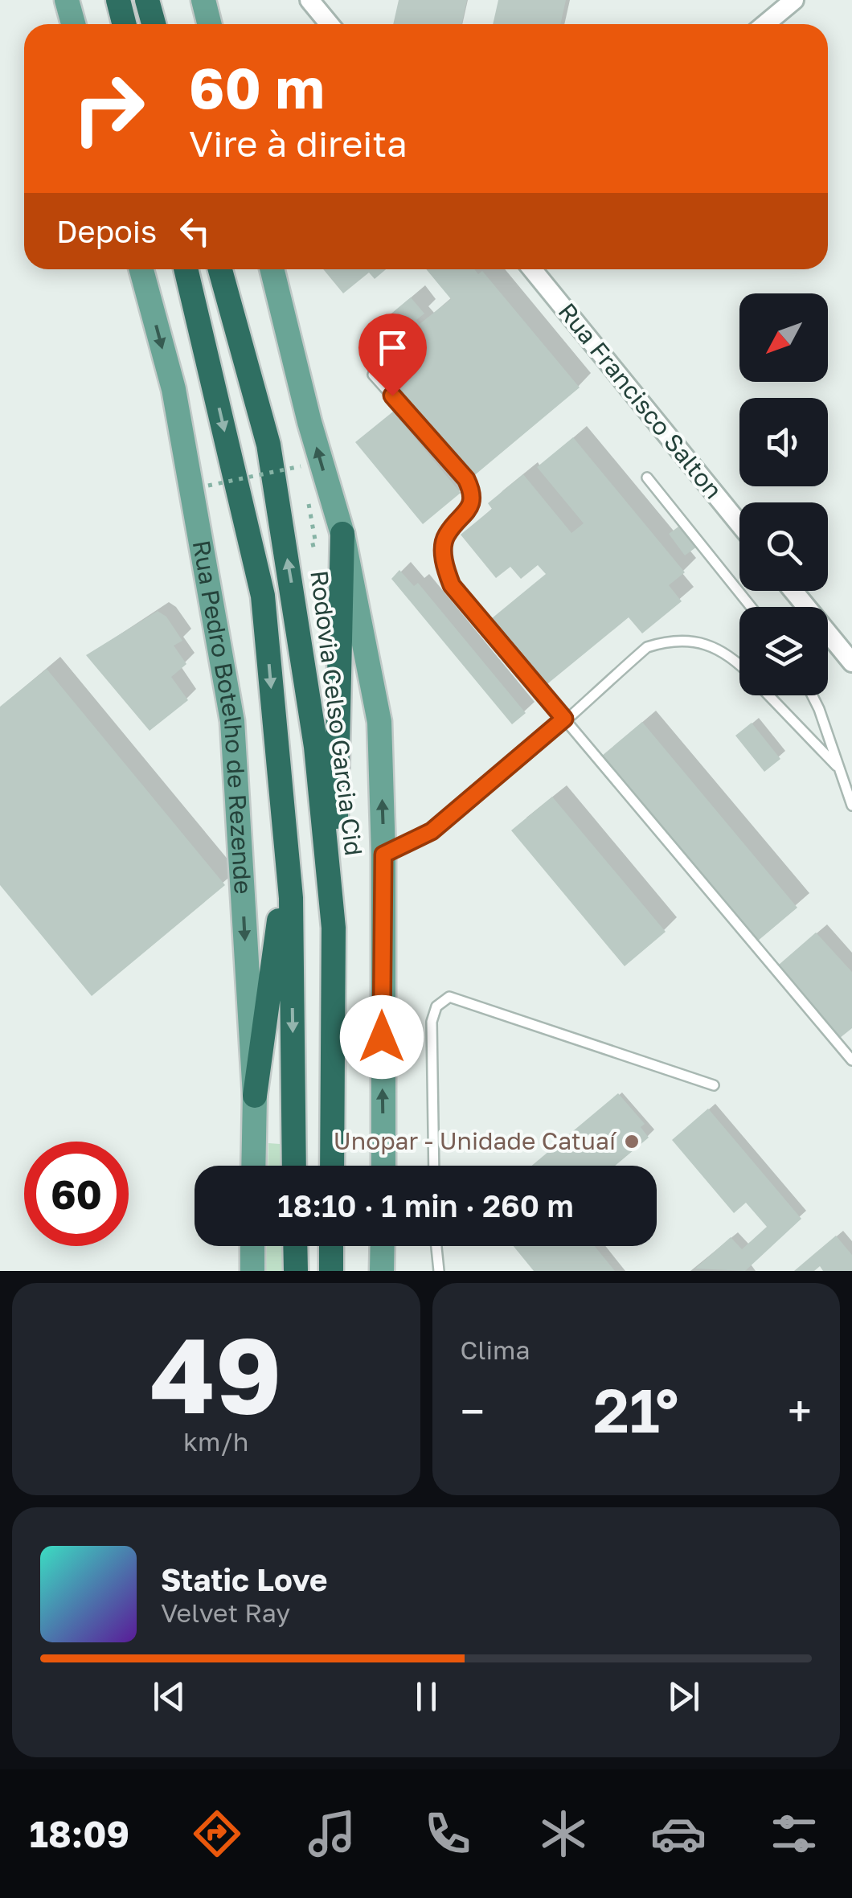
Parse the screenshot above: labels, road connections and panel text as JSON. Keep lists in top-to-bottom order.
{
  "streets": {
    "highway": ["Rodovia Celso Garcia Cid"],
    "main road": ["Rua Pedro Botelho de Rezende"],
    "street": ["Rua Francisco Salton"]
  },
  "places": ["Unopar - Unidade Catuaí"],
  "north": "bottom left",
  "page": {
    "turn": ["60 m", "Vire à direita"],
    "then": "Depois",
    "limit": "60",
    "trip": "18:10 · 1 min · 260 m",
    "tile": [
      ["49", "km/h"],
      "Clima"
    ],
    "heat": ["−", "21°", "+"],
    "song": ["Static Love", "Velvet Ray"],
    "tabs": "18:09"
  }
}
